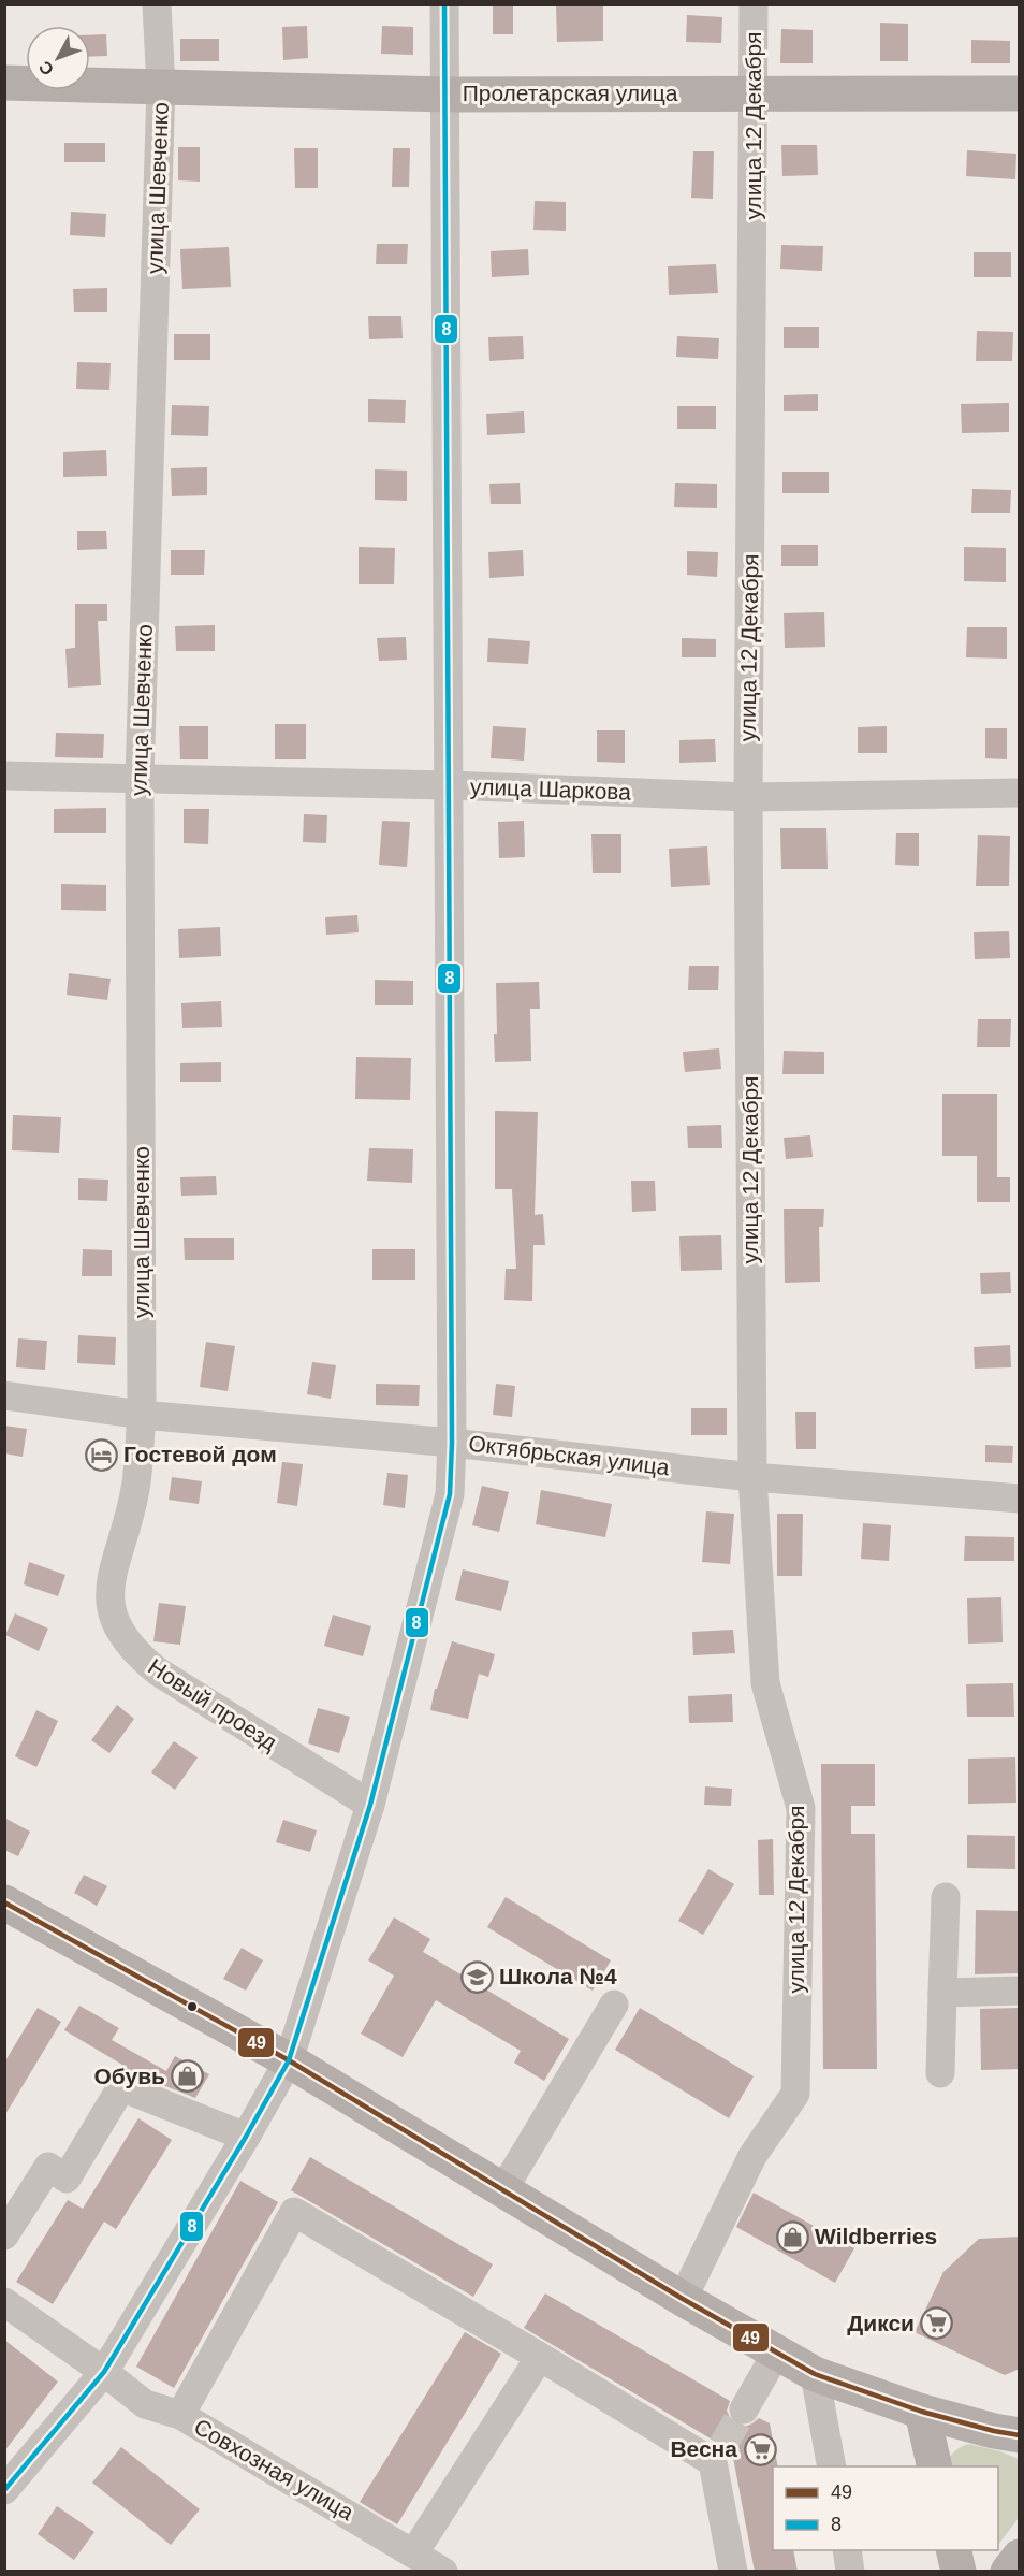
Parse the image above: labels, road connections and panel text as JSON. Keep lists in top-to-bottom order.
{
  "streets": {
    "main road": ["Пролетарская улица"],
    "street": [
      "улица 12 Декабря",
      "улица Шевченко",
      "улица Шаркова",
      "Октябрьская улица",
      "Новый проезд",
      "Совхозная улица"
    ]
  },
  "crossings": [
    ["Пролетарская улица", "улица 12 Декабря"],
    ["Пролетарская улица", "улица Шевченко"],
    ["улица 12 Декабря", "улица Шаркова"],
    ["улица 12 Декабря", "Октябрьская улица"],
    ["улица Шевченко", "улица Шаркова"],
    ["улица Шевченко", "Октябрьская улица"],
    ["улица Шевченко", "Новый проезд"],
    ["Октябрьская улица", "Новый проезд"]
  ],
  "places": {
    "hotel": ["Гостевой дом"],
    "school or university": ["Школа №4"],
    "shop": ["Обувь", "Wildberries"],
    "supermarket": ["Дикси", "Весна"]
  },
  "lines": ["transit line 8", "transit line 49"],
  "legend": ["49", "8"],
  "north": "bottom left"
}
